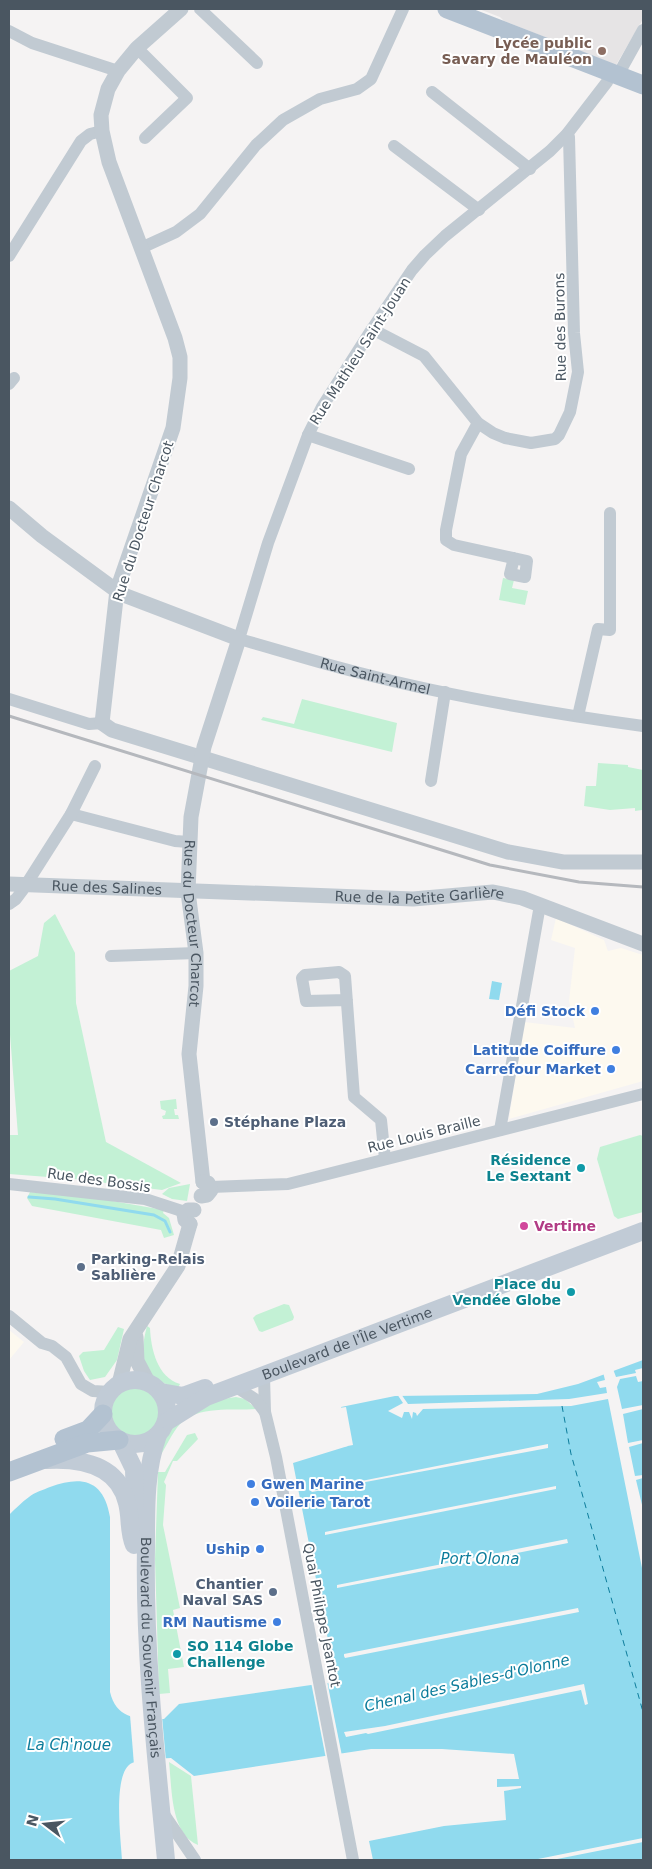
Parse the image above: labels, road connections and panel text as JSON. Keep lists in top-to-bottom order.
{
  "streets": {
    "main road": ["Boulevard de l'Île Vertime", "Boulevard du Souvenir Français"],
    "street": [
      "Rue des Burons",
      "Rue Mathieu Saint-Jouan",
      "Rue du Docteur Charcot",
      "Rue Saint-Armel",
      "Rue des Salines",
      "Rue de la Petite Garlière",
      "Rue Louis Braille",
      "Rue des Bossis",
      "Quai Philippe Jeantot"
    ]
  },
  "crossings": [
    ["Rue des Burons", "Rue Mathieu Saint-Jouan"],
    ["Rue Mathieu Saint-Jouan", "Rue du Docteur Charcot"],
    ["Rue Mathieu Saint-Jouan", "Rue Saint-Armel"],
    ["Rue du Docteur Charcot", "Rue Saint-Armel"],
    ["Rue du Docteur Charcot", "Rue des Salines"],
    ["Rue du Docteur Charcot", "Rue de la Petite Garlière"],
    ["Rue du Docteur Charcot", "Rue Louis Braille"],
    ["Rue des Salines", "Rue de la Petite Garlière"],
    ["Boulevard de l'Île Vertime", "Quai Philippe Jeantot"],
    ["Boulevard de l'Île Vertime", "Boulevard du Souvenir Français"]
  ],
  "water": ["Port Olona", "Chenal des Sables-d'Olonne", "La Ch'noue"],
  "places": [
    "Lycée public Savary de Mauléon",
    "Défi Stock",
    "Latitude Coiffure",
    "Carrefour Market",
    "Stéphane Plaza",
    "Résidence Le Sextant",
    "Vertime",
    "Parking-Relais Sablière",
    "Place du Vendée Globe",
    "Gwen Marine",
    "Voilerie Tarot",
    "Uship",
    "Chantier Naval SAS",
    "RM Nautisme",
    "SO 114 Globe Challenge"
  ],
  "north": "left"
}
